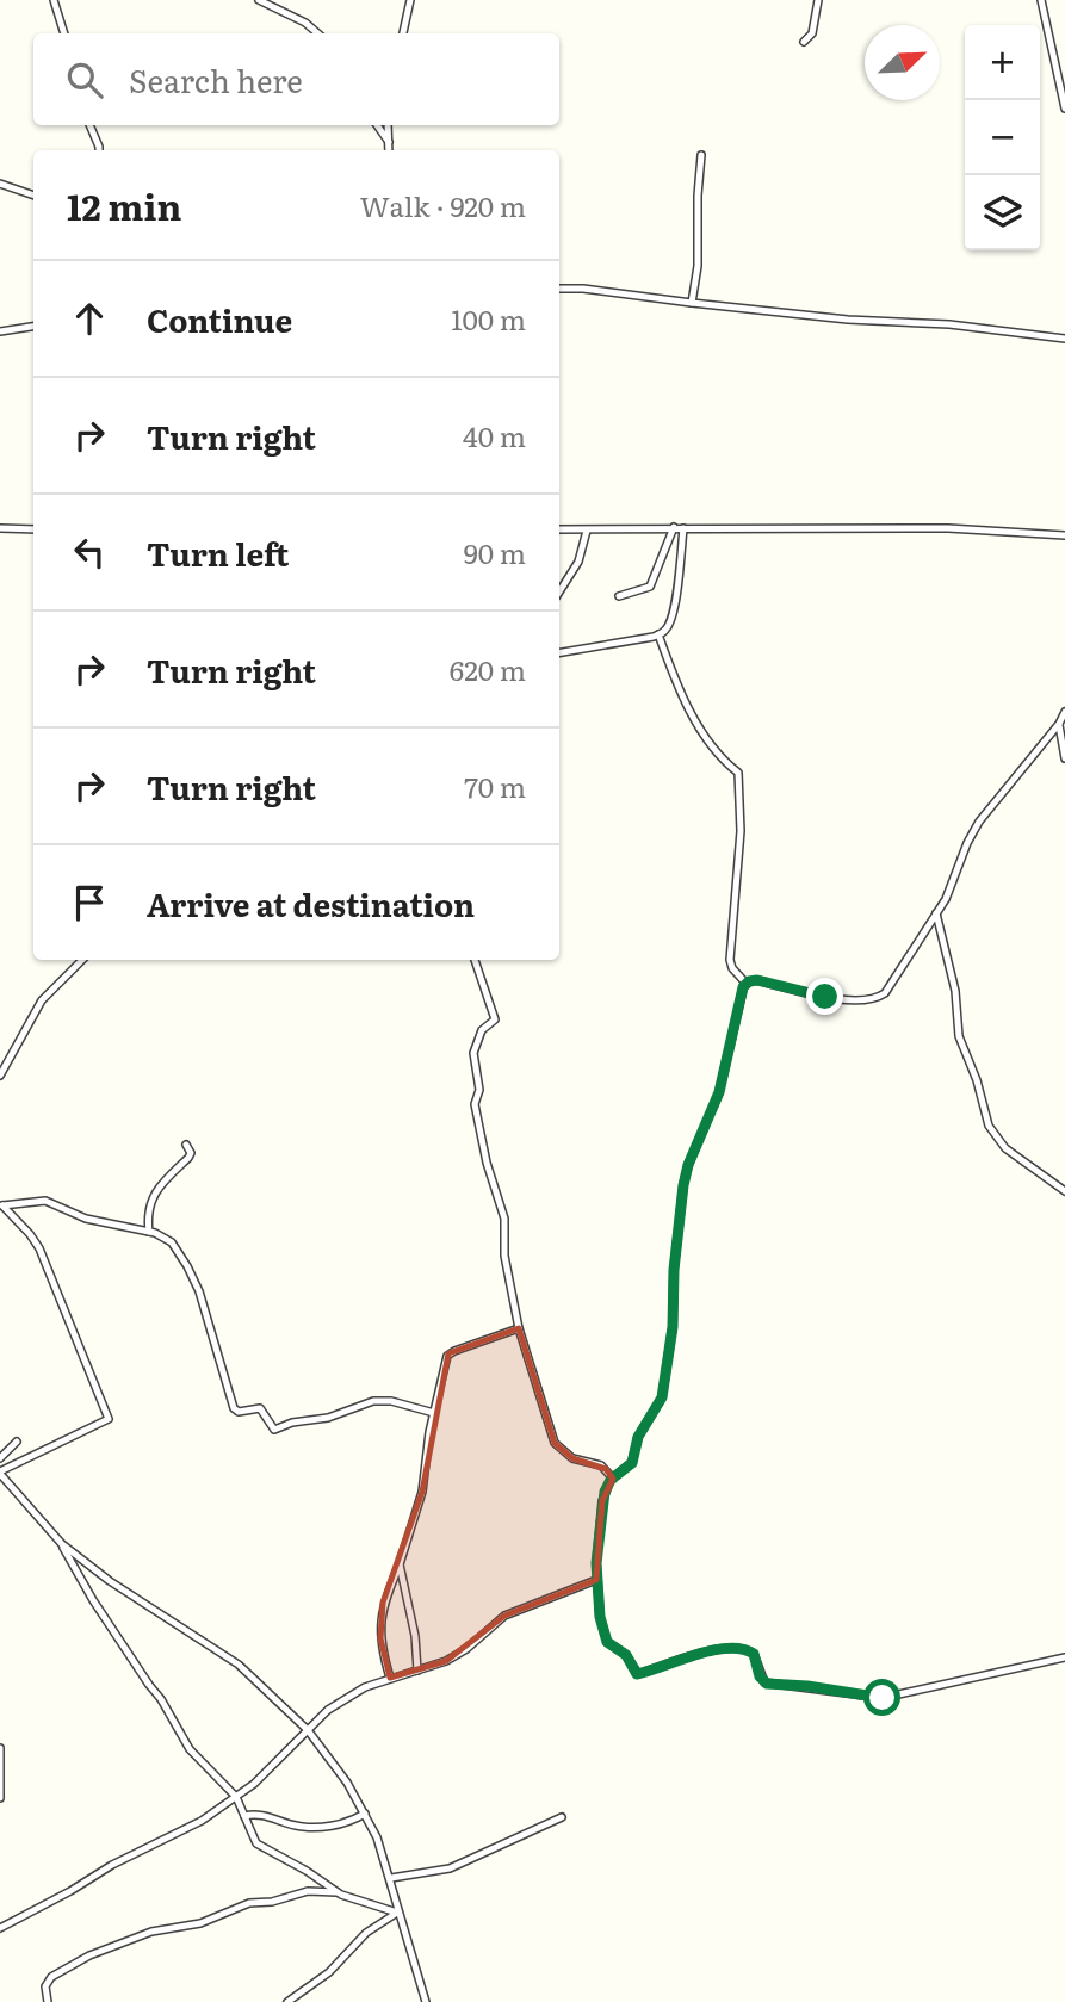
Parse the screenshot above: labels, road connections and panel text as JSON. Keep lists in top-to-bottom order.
{
  "north": "top right",
  "page": {
    "map_buttons": ["+", "−"],
    "search": "Search here",
    "heading": ["12 min", "Walk · 920 m"],
    "list": [
      ["Continue", "100 m"],
      ["Turn right", "40 m"],
      ["Turn left", "90 m"],
      ["Turn right", "620 m"],
      ["Turn right", "70 m"],
      "Arrive at destination"
    ]
  }
}
